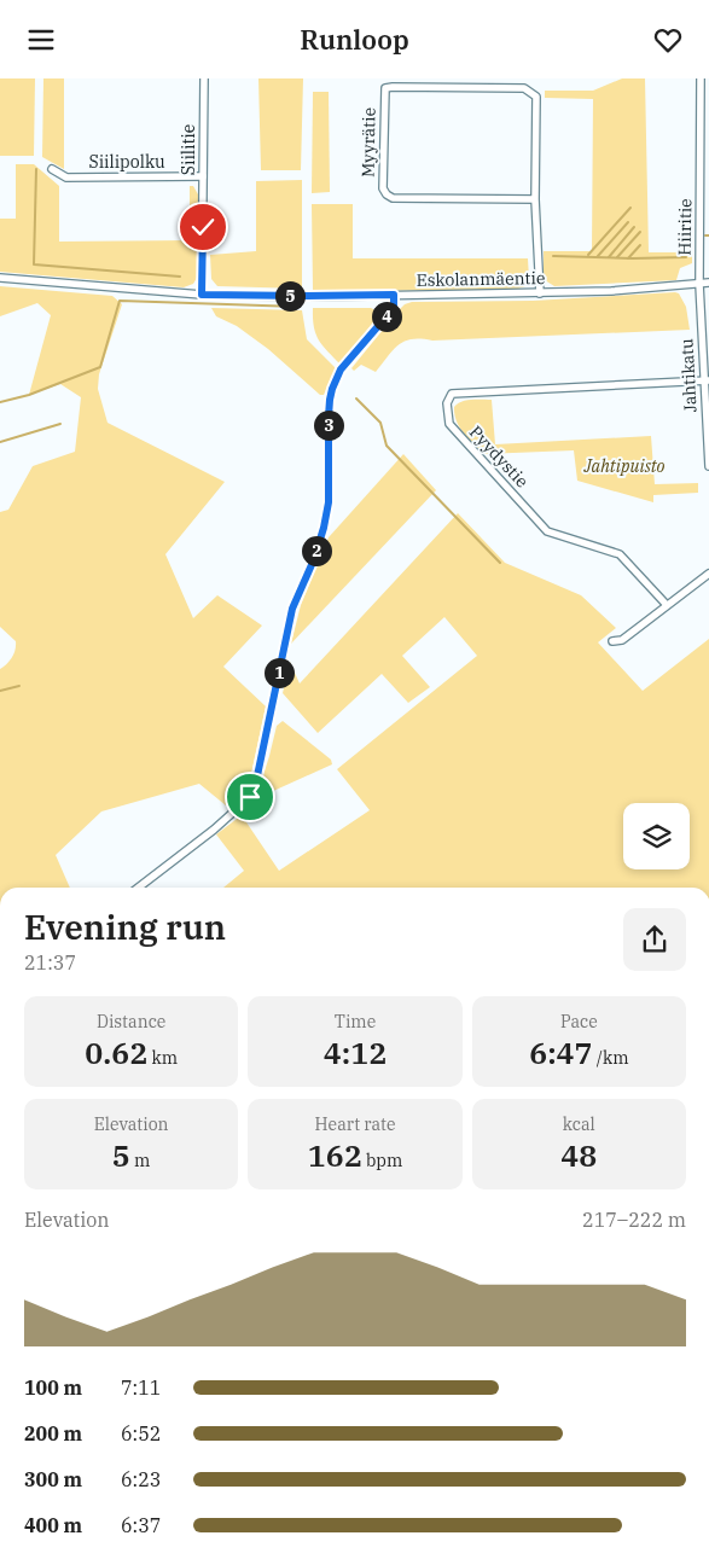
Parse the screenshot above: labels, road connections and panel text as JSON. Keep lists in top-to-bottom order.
{
  "streets": {
    "street": [
      "Myyrätie",
      "Siilitie",
      "Siilipolku",
      "Hiiritie",
      "Eskolanmäentie",
      "Jahtikatu",
      "Pyydystie"
    ]
  },
  "crossings": [
    ["Myyrätie", "Eskolanmäentie"],
    ["Siilitie", "Siilipolku"],
    ["Siilitie", "Eskolanmäentie"],
    ["Hiiritie", "Eskolanmäentie"],
    ["Hiiritie", "Jahtikatu"],
    ["Eskolanmäentie", "Jahtikatu"],
    ["Jahtikatu", "Pyydystie"]
  ],
  "parks": ["Jahtipuisto"],
  "page": {
    "header": "Runloop",
    "pins": [
      "5",
      "4",
      "3",
      "2",
      "1"
    ],
    "heading": ["Evening run", "21:37"],
    "stats": [
      ["Distance", "0.62 km"],
      ["Time", "4:12"],
      ["Pace", "6:47 /km"],
      ["Elevation", "5 m"],
      ["Heart rate", "162 bpm"],
      ["kcal", "48"]
    ],
    "chart": ["Elevation", "217–222 m"],
    "list": [
      {
        "name": "100 m",
        "note": "7:11"
      },
      {
        "name": "200 m",
        "note": "6:52"
      },
      {
        "name": "300 m",
        "note": "6:23"
      },
      {
        "name": "400 m",
        "note": "6:37"
      }
    ]
  }
}
